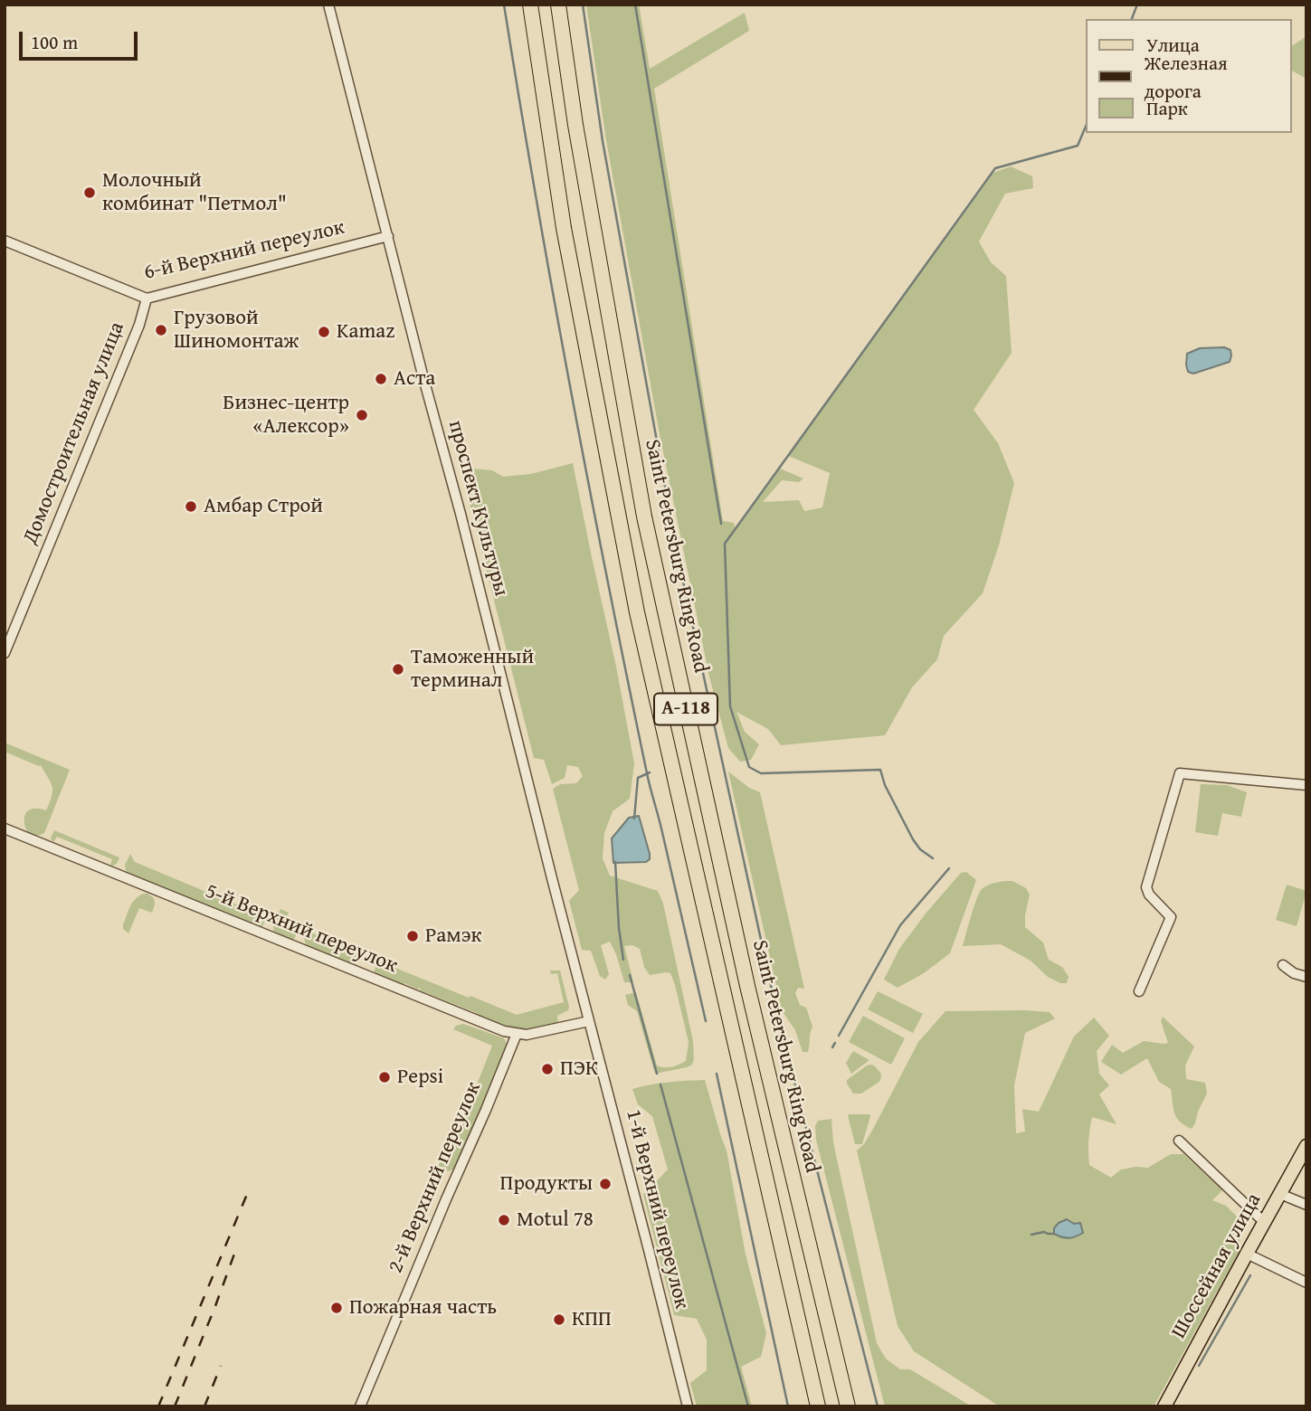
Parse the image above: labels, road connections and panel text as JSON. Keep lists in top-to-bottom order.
{
  "streets": {
    "highway": ["Saint Petersburg Ring Road", "А-118"],
    "main road": ["Шоссейная улица"],
    "street": [
      "6-й Верхний переулок",
      "Домостроительная улица",
      "проспект Культуры",
      "5-й Верхний переулок",
      "2-й Верхний переулок",
      "1-й Верхний переулок"
    ]
  },
  "crossings": [
    ["6-й Верхний переулок", "Домостроительная улица"],
    ["6-й Верхний переулок", "проспект Культуры"],
    ["проспект Культуры", "5-й Верхний переулок"],
    ["проспект Культуры", "1-й Верхний переулок"],
    ["5-й Верхний переулок", "2-й Верхний переулок"],
    ["5-й Верхний переулок", "1-й Верхний переулок"]
  ],
  "places": [
    "Молочный комбинат \"Петмол\"",
    "Грузовой Шиномонтаж",
    "Kamaz",
    "Аста",
    "Бизнес-центр «Алексор»",
    "Амбар Строй",
    "Таможенный терминал",
    "Рамэк",
    "ПЭК",
    "Pepsi",
    "Продукты",
    "Motul 78",
    "Пожарная часть",
    "КПП"
  ],
  "legend": ["Улица", "Железная дорога", "Парк"],
  "scale_bar": "100 m"
}
